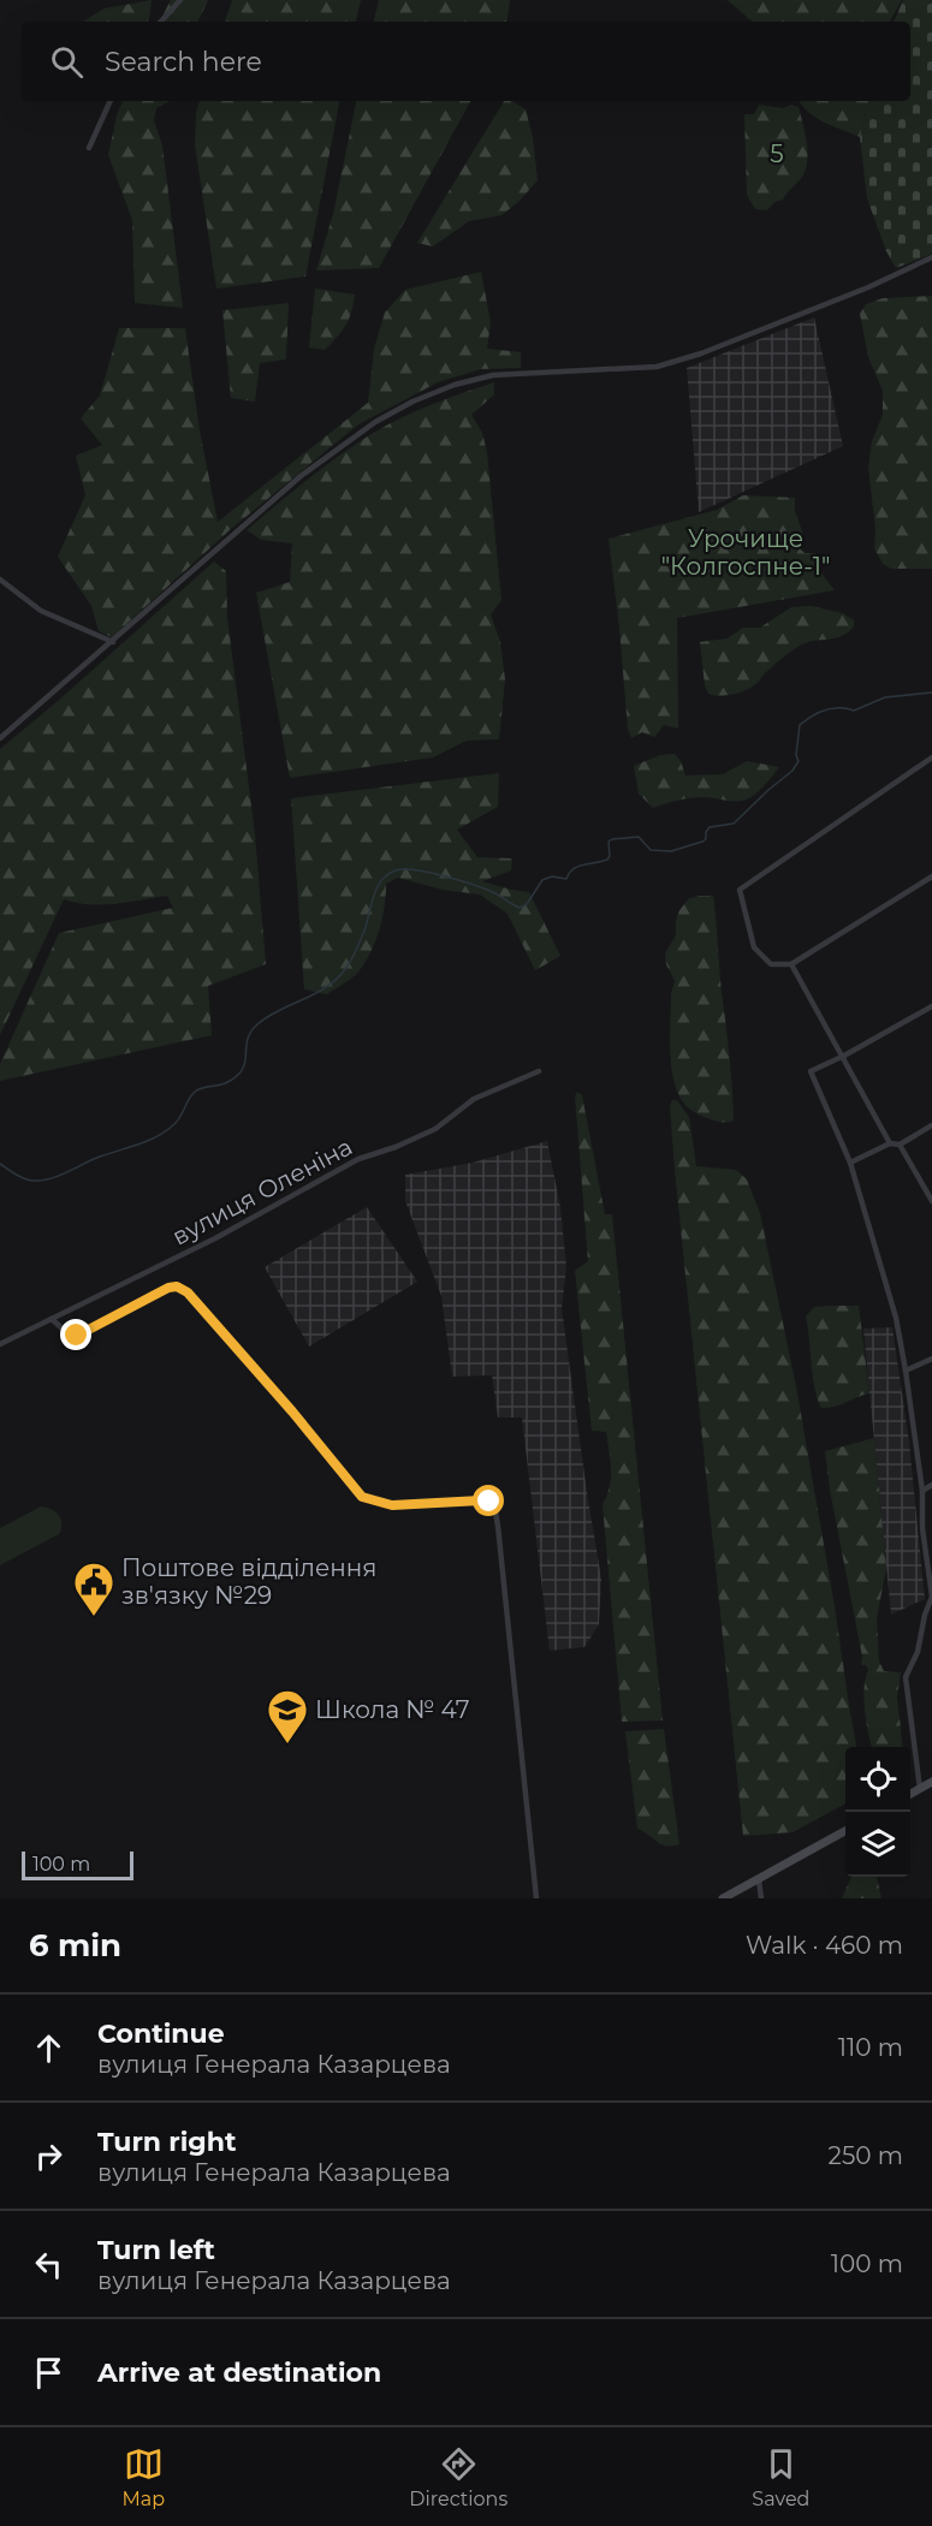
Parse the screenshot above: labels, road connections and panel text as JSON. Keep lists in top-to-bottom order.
{
  "streets": {
    "street": ["вулиця Оленіна"]
  },
  "parks": ["5", "Урочище \"Колгоспне-1\""],
  "places": {
    "public building": ["Поштове відділення зв'язку №29"],
    "school or university": ["Школа № 47"]
  },
  "scale_bar": "100 m",
  "page": {
    "search": "Search here",
    "scale": "100 m",
    "heading": ["6 min", "Walk · 460 m"],
    "list": [
      ["Continue", "вулиця Генерала Казарцева", "110 m"],
      ["Turn right", "вулиця Генерала Казарцева", "250 m"],
      ["Turn left", "вулиця Генерала Казарцева", "100 m"],
      "Arrive at destination"
    ],
    "nav": ["Map", "Directions", "Saved"]
  }
}
